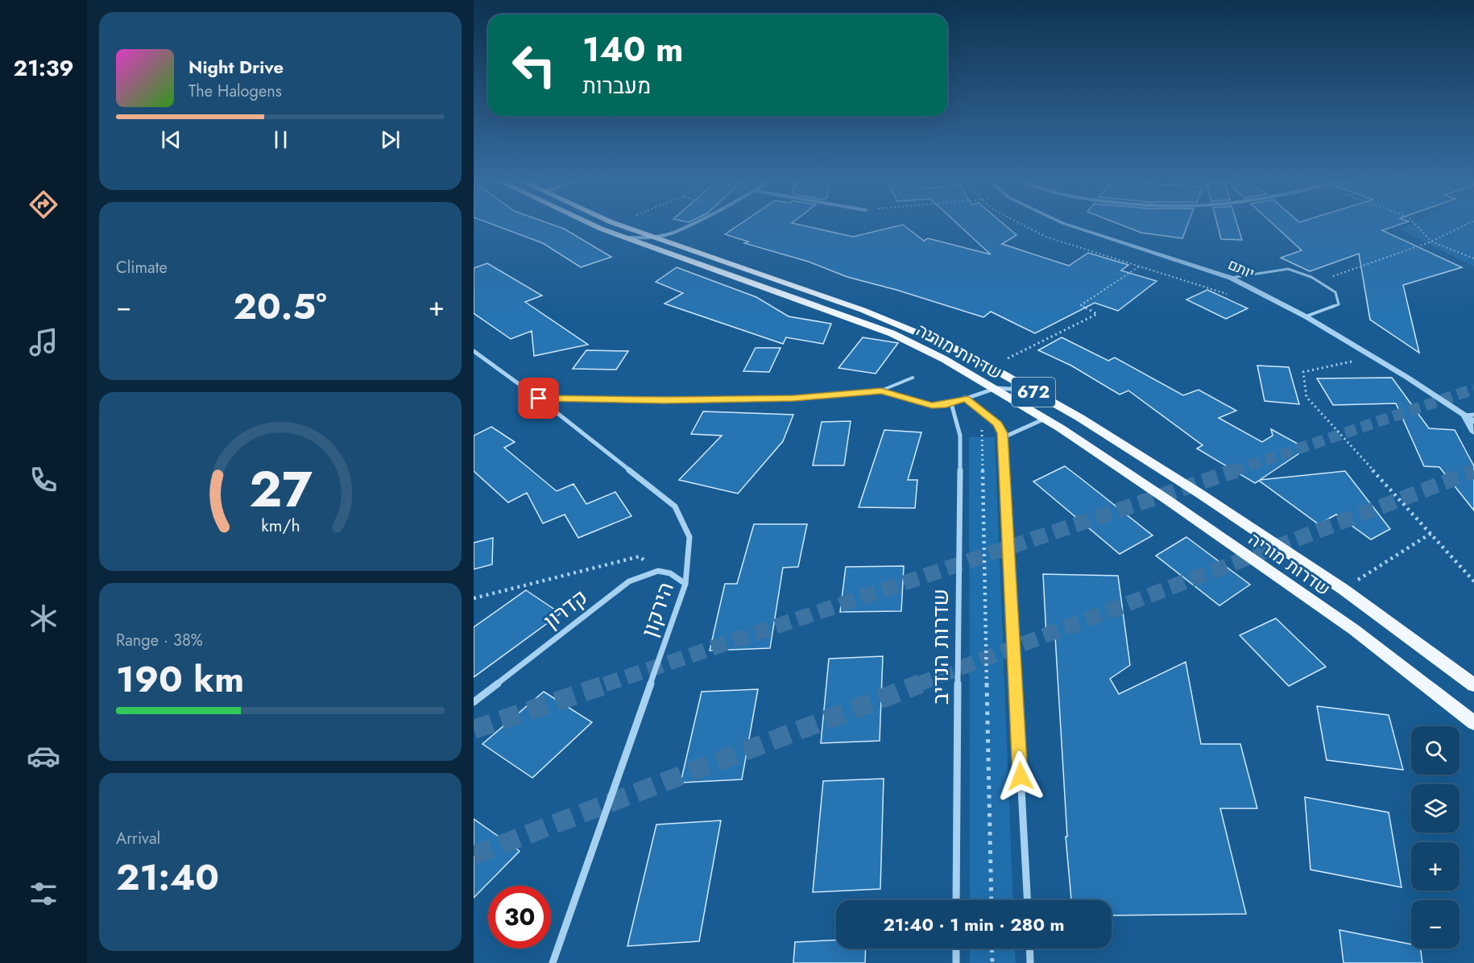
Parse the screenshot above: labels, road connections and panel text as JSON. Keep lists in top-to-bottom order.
{
  "streets": {
    "main road": ["שדרות מוריה", "672"],
    "street": [
      "יותם",
      "קדרון",
      "הירקון",
      "שדרות הנדיב"
    ]
  },
  "page": {
    "tabs": "21:39",
    "turn": ["140 m", "מעברות"],
    "song": ["Night Drive", "The Halogens"],
    "tile": [
      "Climate",
      ["Range · 38%", "190 km"],
      ["Arrival", "21:40"]
    ],
    "heat": ["−", "20.5°", "+"],
    "map_buttons": ["+", "−"],
    "limit": "30",
    "trip": "21:40 · 1 min · 280 m",
    "gauge": ["27", "km/h"]
  }
}
